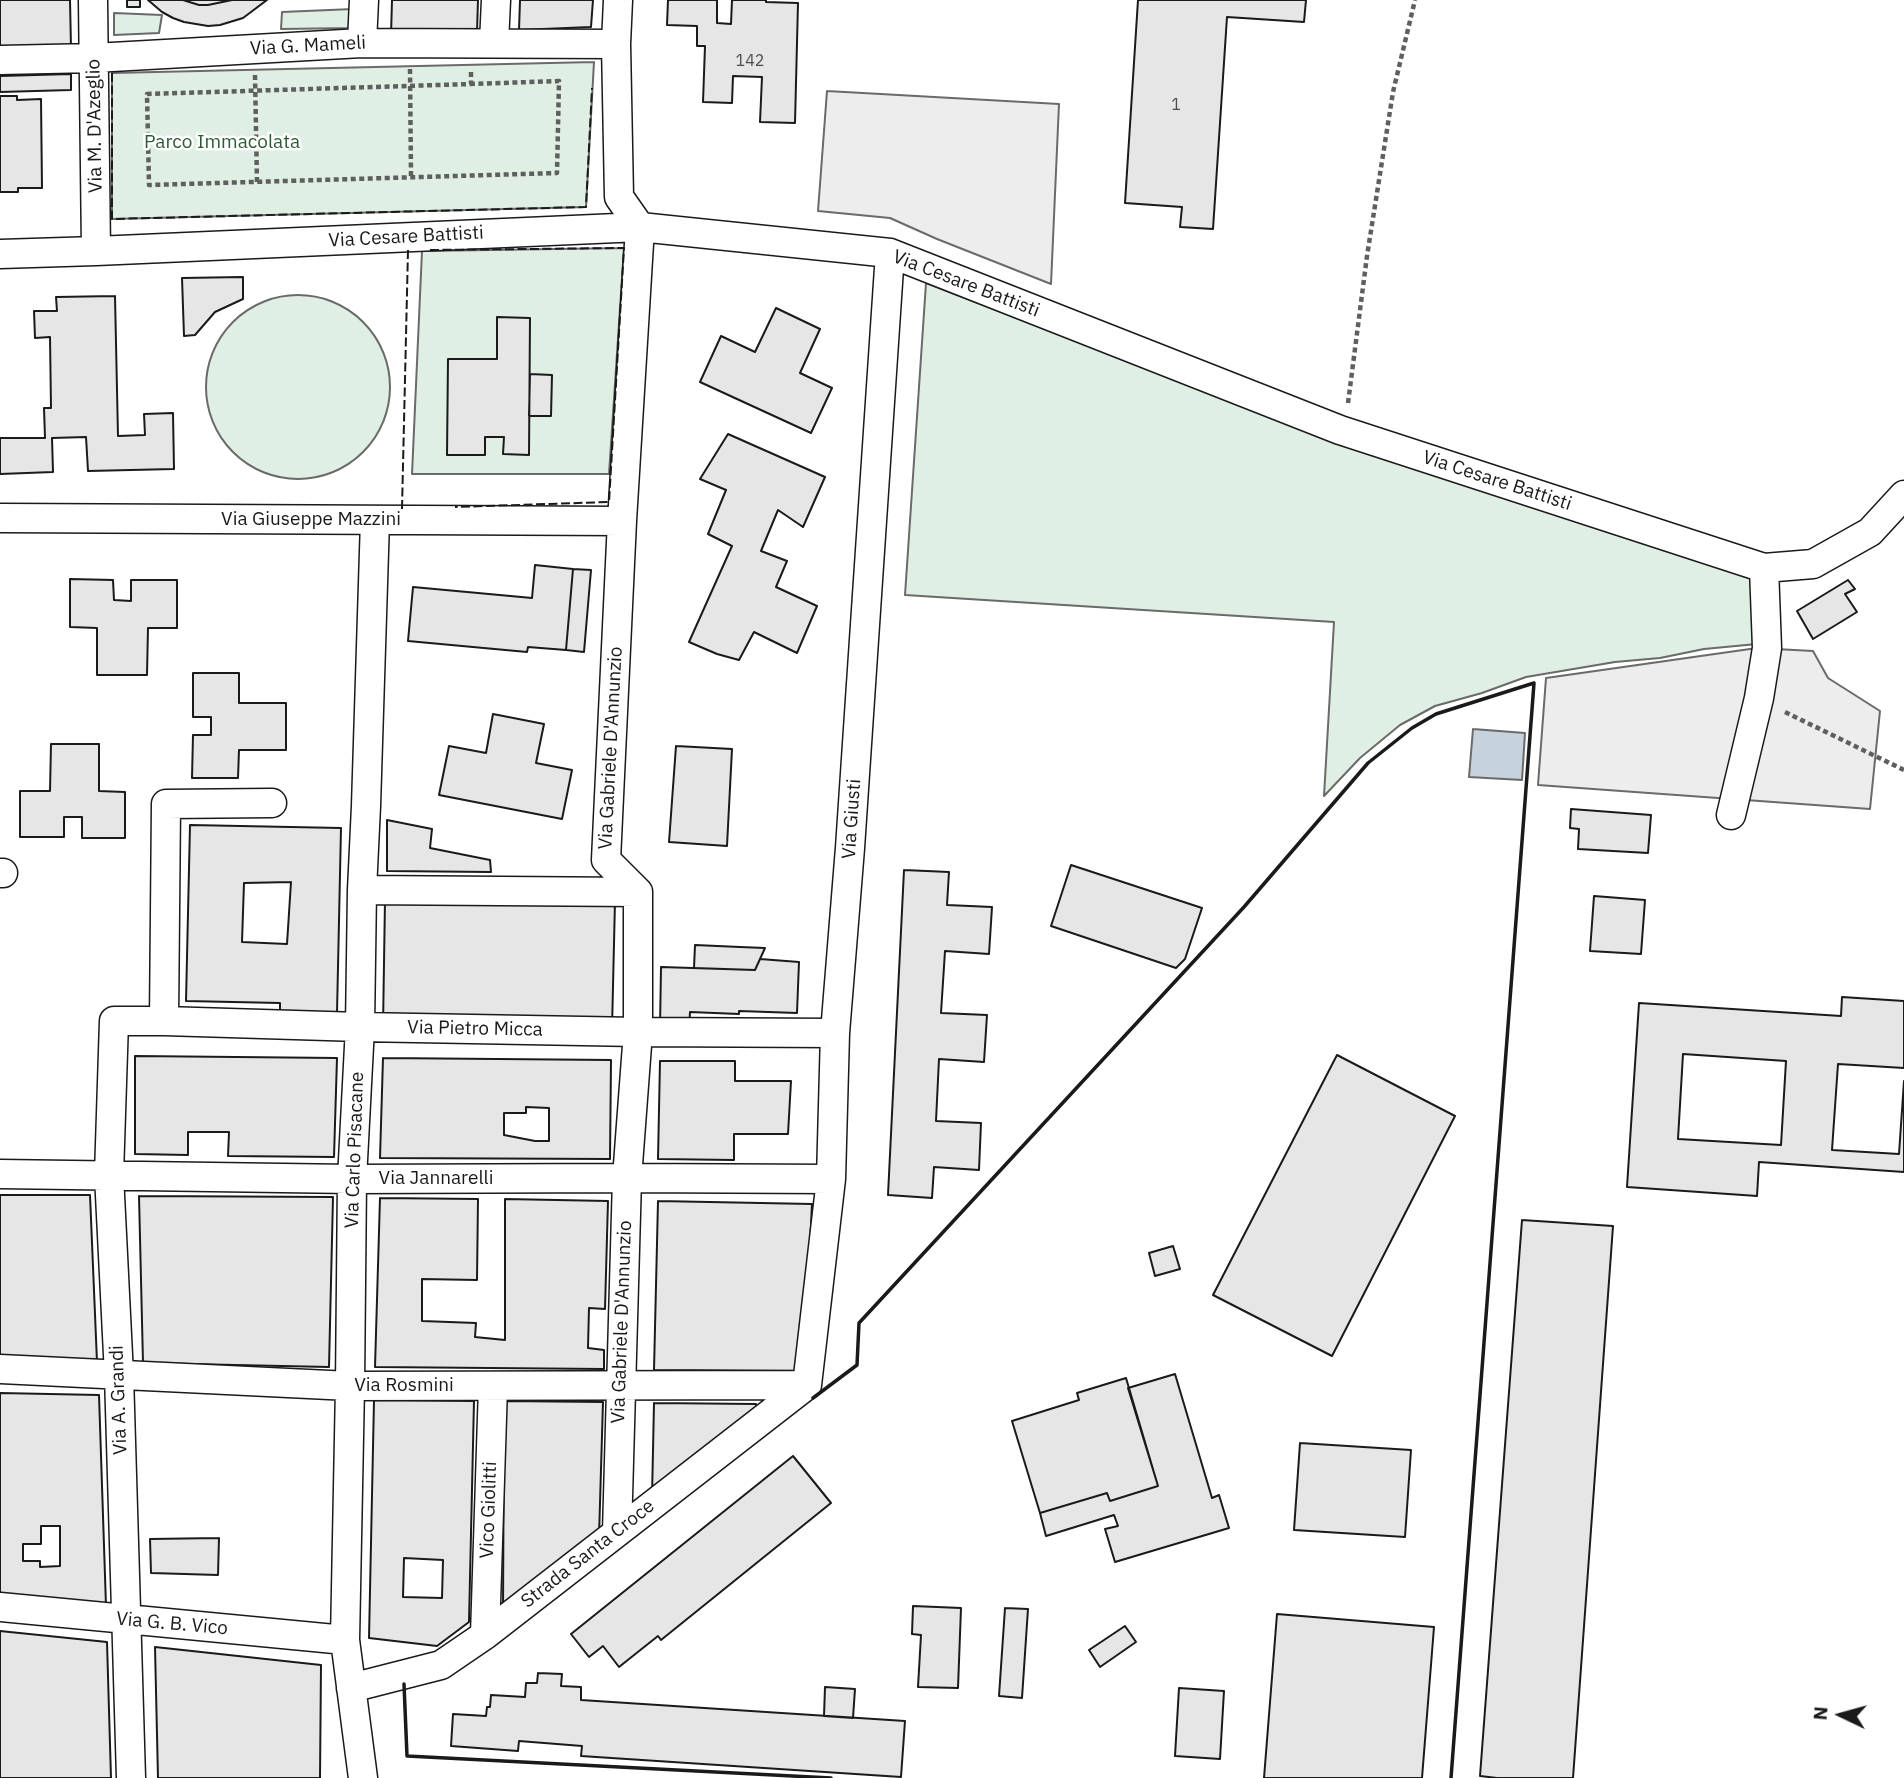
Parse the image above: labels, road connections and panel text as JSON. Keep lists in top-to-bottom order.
{
  "streets": {
    "street": [
      "Via G. Mameli",
      "Via M. D'Azeglio",
      "Via Cesare Battisti",
      "Via Giuseppe Mazzini",
      "Via Gabriele D'Annunzio",
      "Via Giusti",
      "Via Pietro Micca",
      "Via Carlo Pisacane",
      "Via Jannarelli",
      "Via Rosmini",
      "Via A. Grandi",
      "Vico Giolitti",
      "Strada Santa Croce",
      "Via G. B. Vico"
    ]
  },
  "crossings": [
    ["Via G. Mameli", "Via M. D'Azeglio"],
    ["Via M. D'Azeglio", "Via Cesare Battisti"],
    ["Via Cesare Battisti", "Via Gabriele D'Annunzio"],
    ["Via Cesare Battisti", "Via Giusti"],
    ["Via Giuseppe Mazzini", "Via Gabriele D'Annunzio"],
    ["Via Giuseppe Mazzini", "Via Carlo Pisacane"],
    ["Via Gabriele D'Annunzio", "Via Pietro Micca"],
    ["Via Gabriele D'Annunzio", "Via Jannarelli"],
    ["Via Gabriele D'Annunzio", "Via Rosmini"],
    ["Via Gabriele D'Annunzio", "Strada Santa Croce"],
    ["Via Giusti", "Via Pietro Micca"],
    ["Via Giusti", "Via Jannarelli"],
    ["Via Giusti", "Via Rosmini"],
    ["Via Giusti", "Strada Santa Croce"],
    ["Via Pietro Micca", "Via Carlo Pisacane"],
    ["Via Pietro Micca", "Via A. Grandi"],
    ["Via Carlo Pisacane", "Via Jannarelli"],
    ["Via Carlo Pisacane", "Via Rosmini"],
    ["Via Carlo Pisacane", "Strada Santa Croce"],
    ["Via Carlo Pisacane", "Via G. B. Vico"],
    ["Via Jannarelli", "Via A. Grandi"],
    ["Via Rosmini", "Via A. Grandi"],
    ["Via Rosmini", "Vico Giolitti"],
    ["Via Rosmini", "Strada Santa Croce"],
    ["Via A. Grandi", "Via G. B. Vico"],
    ["Vico Giolitti", "Strada Santa Croce"]
  ],
  "parks": ["Parco Immacolata"],
  "house_numbers": ["142", "1"],
  "north": "left"
}
